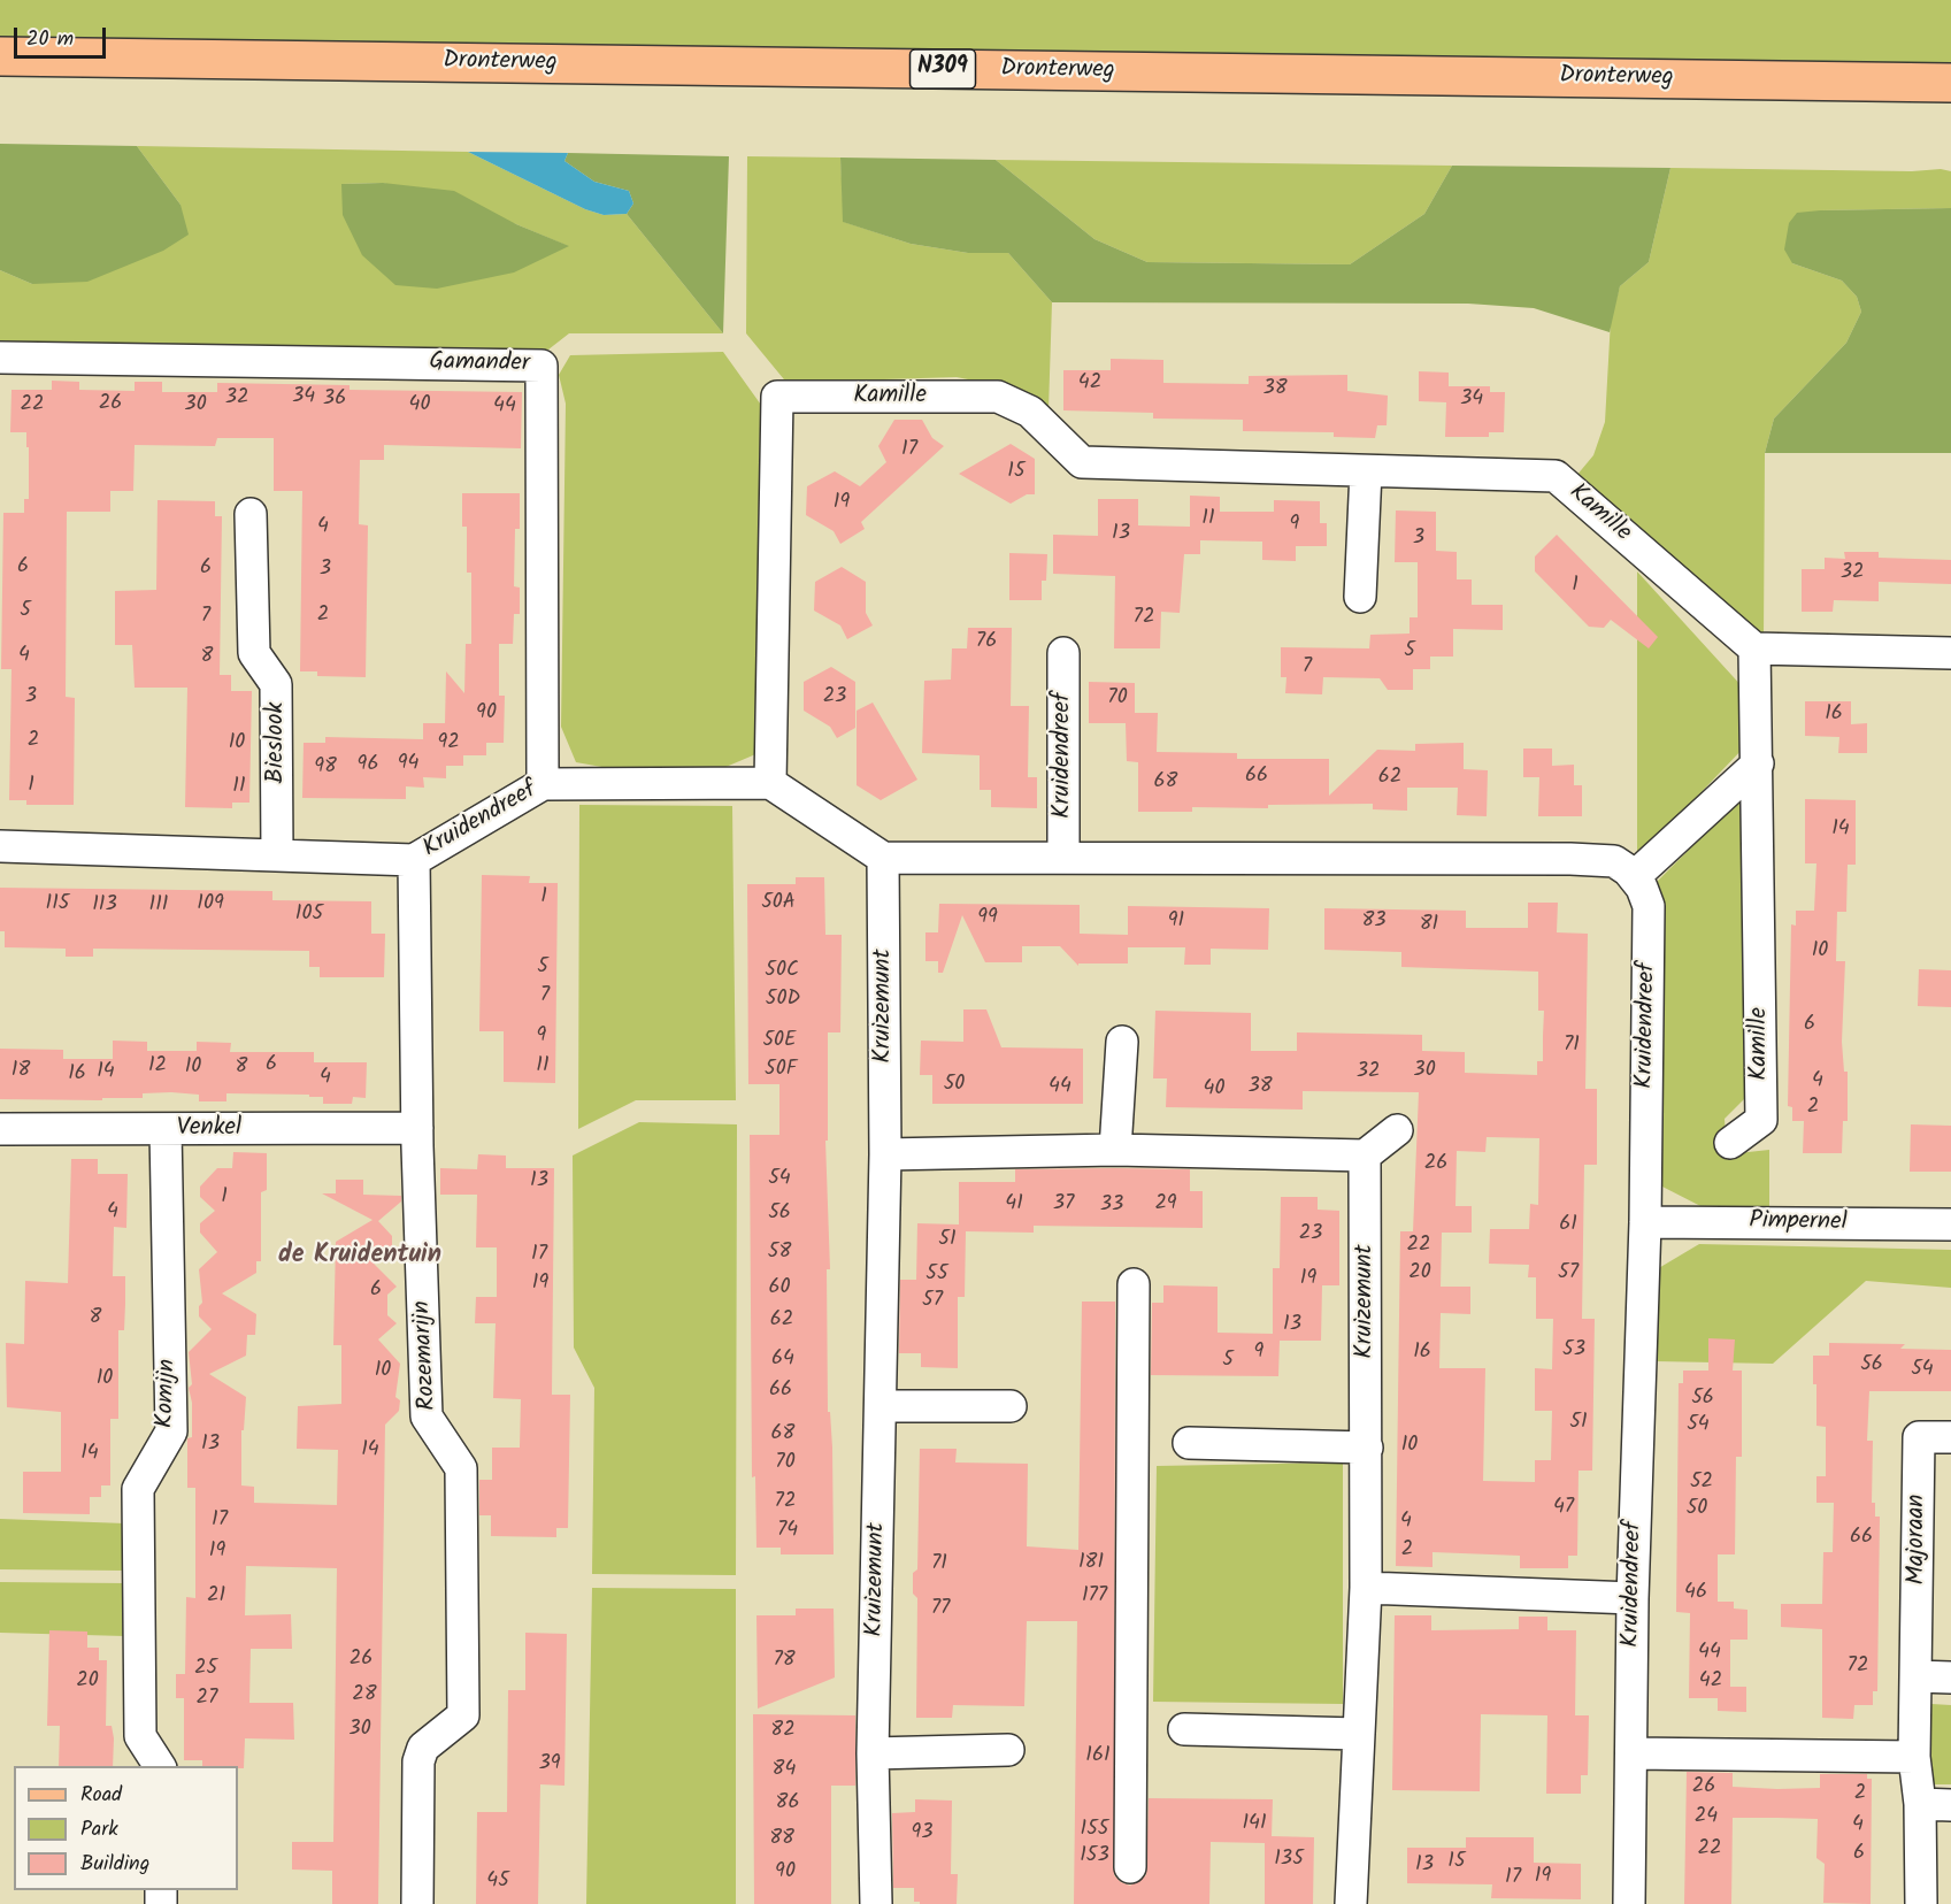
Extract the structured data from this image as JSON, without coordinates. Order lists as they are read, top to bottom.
{
  "streets": {
    "main road": ["Dronterweg", "N309"],
    "street": [
      "Gamander",
      "Kamille",
      "Bieslook",
      "Kruidendreef",
      "Kruizemunt",
      "Venkel",
      "Pimpernel",
      "Rozemarijn",
      "Komijn",
      "Majoraan"
    ]
  },
  "crossings": [
    ["Gamander", "Kruidendreef"],
    ["Kamille", "Kruidendreef"],
    ["Bieslook", "Kruidendreef"],
    ["Kruidendreef", "Pimpernel"],
    ["Kruidendreef", "Rozemarijn"],
    ["Venkel", "Rozemarijn"],
    ["Venkel", "Komijn"]
  ],
  "districts": ["de Kruidentuin"],
  "house_numbers": [
    "42",
    "38",
    "34",
    "32",
    "36",
    "34",
    "26",
    "22",
    "30",
    "40",
    "44",
    "17",
    "15",
    "19",
    "11",
    "9",
    "4",
    "13",
    "3",
    "6",
    "6",
    "3",
    "32",
    "1",
    "5",
    "2",
    "7",
    "72",
    "76",
    "5",
    "4",
    "8",
    "7",
    "3",
    "23",
    "70",
    "90",
    "16",
    "2",
    "10",
    "92",
    "94",
    "96",
    "98",
    "66",
    "62",
    "68",
    "1",
    "11",
    "14",
    "1",
    "50A",
    "115",
    "109",
    "113",
    "111",
    "105",
    "99",
    "91",
    "83",
    "81",
    "10",
    "5",
    "50C",
    "7",
    "50D",
    "6",
    "9",
    "50E",
    "71",
    "6",
    "12",
    "11",
    "10",
    "8",
    "50F",
    "18",
    "30",
    "14",
    "32",
    "16",
    "4",
    "4",
    "50",
    "44",
    "38",
    "40",
    "2",
    "26",
    "54",
    "13",
    "1",
    "41",
    "37",
    "29",
    "33",
    "4",
    "56",
    "61",
    "23",
    "51",
    "22",
    "58",
    "17",
    "20",
    "57",
    "55",
    "19",
    "19",
    "60",
    "6",
    "57",
    "8",
    "62",
    "13",
    "53",
    "9",
    "16",
    "64",
    "5",
    "56",
    "54",
    "10",
    "10",
    "66",
    "56",
    "51",
    "54",
    "68",
    "13",
    "10",
    "14",
    "14",
    "70",
    "52",
    "72",
    "47",
    "50",
    "17",
    "4",
    "74",
    "66",
    "2",
    "19",
    "181",
    "71",
    "46",
    "21",
    "177",
    "77",
    "44",
    "26",
    "78",
    "72",
    "25",
    "20",
    "42",
    "28",
    "27",
    "30",
    "82",
    "161",
    "39",
    "84",
    "26",
    "2",
    "86",
    "24",
    "141",
    "4",
    "155",
    "93",
    "88",
    "22",
    "6",
    "153",
    "135",
    "15",
    "13",
    "90",
    "19",
    "17",
    "45"
  ],
  "legend": ["Road", "Park", "Building"],
  "scale_bar": "20 m"
}
